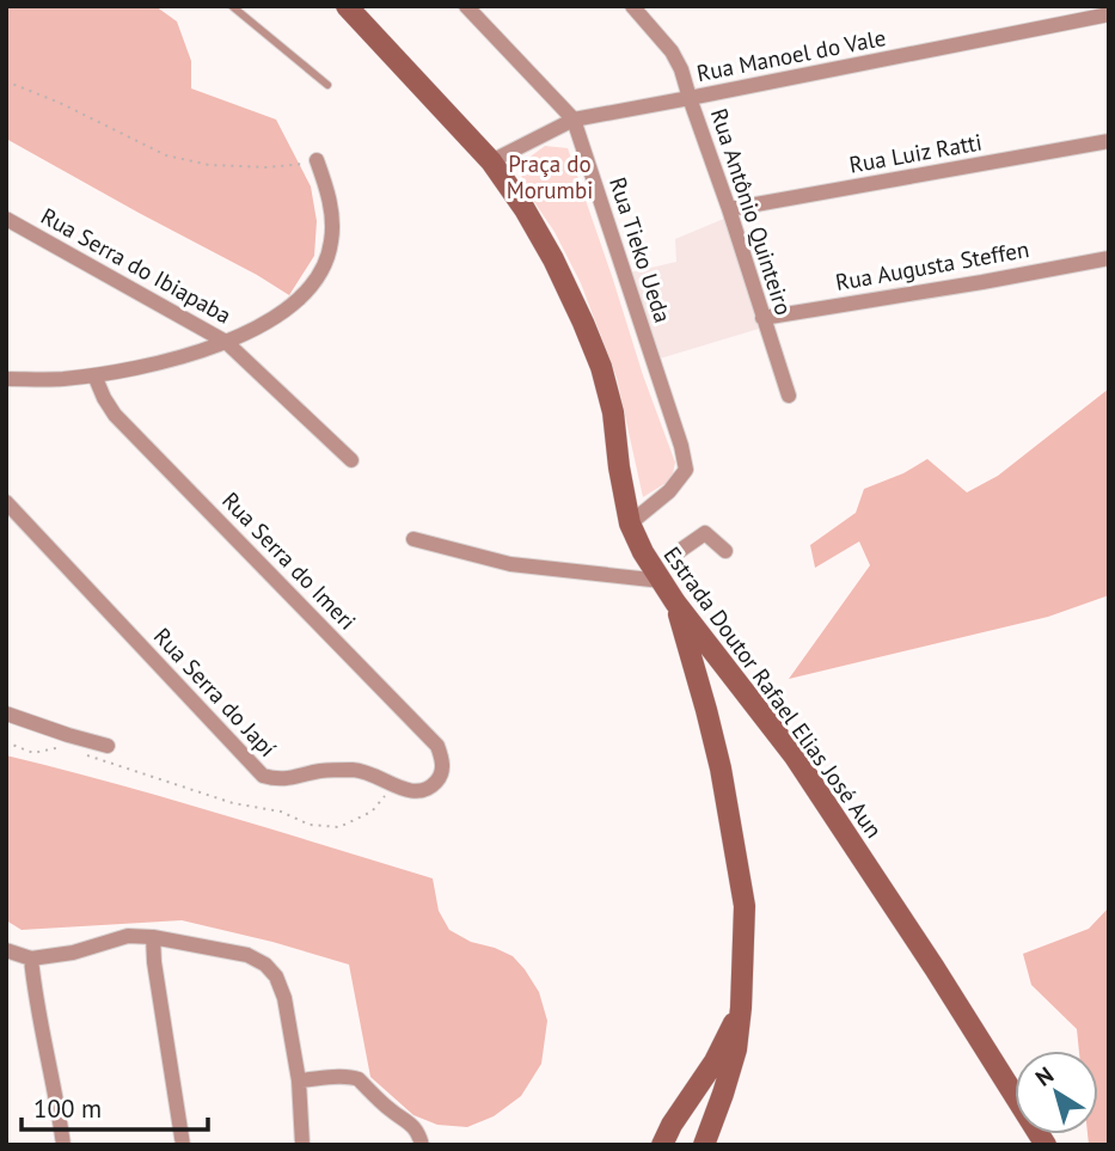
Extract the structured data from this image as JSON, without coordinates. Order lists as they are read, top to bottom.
{
  "streets": {
    "main road": ["Estrada Doutor Rafael Elias José Aun"],
    "street": [
      "Rua Manoel do Vale",
      "Rua Luiz Ratti",
      "Rua Antônio Quinteiro",
      "Rua Tieko Ueda",
      "Rua Serra do Ibiapaba",
      "Rua Augusta Steffen",
      "Rua Serra do Imeri",
      "Rua Serra do Japí"
    ]
  },
  "crossings": [
    ["Rua Manoel do Vale", "Rua Antônio Quinteiro"],
    ["Rua Manoel do Vale", "Rua Tieko Ueda"],
    ["Rua Manoel do Vale", "Estrada Doutor Rafael Elias José Aun"],
    ["Rua Luiz Ratti", "Rua Antônio Quinteiro"],
    ["Rua Antônio Quinteiro", "Rua Augusta Steffen"],
    ["Rua Tieko Ueda", "Estrada Doutor Rafael Elias José Aun"],
    ["Rua Serra do Imeri", "Rua Serra do Japí"]
  ],
  "parks": ["Praça do Morumbi"],
  "scale_bar": "100 m",
  "north": "top left"
}
